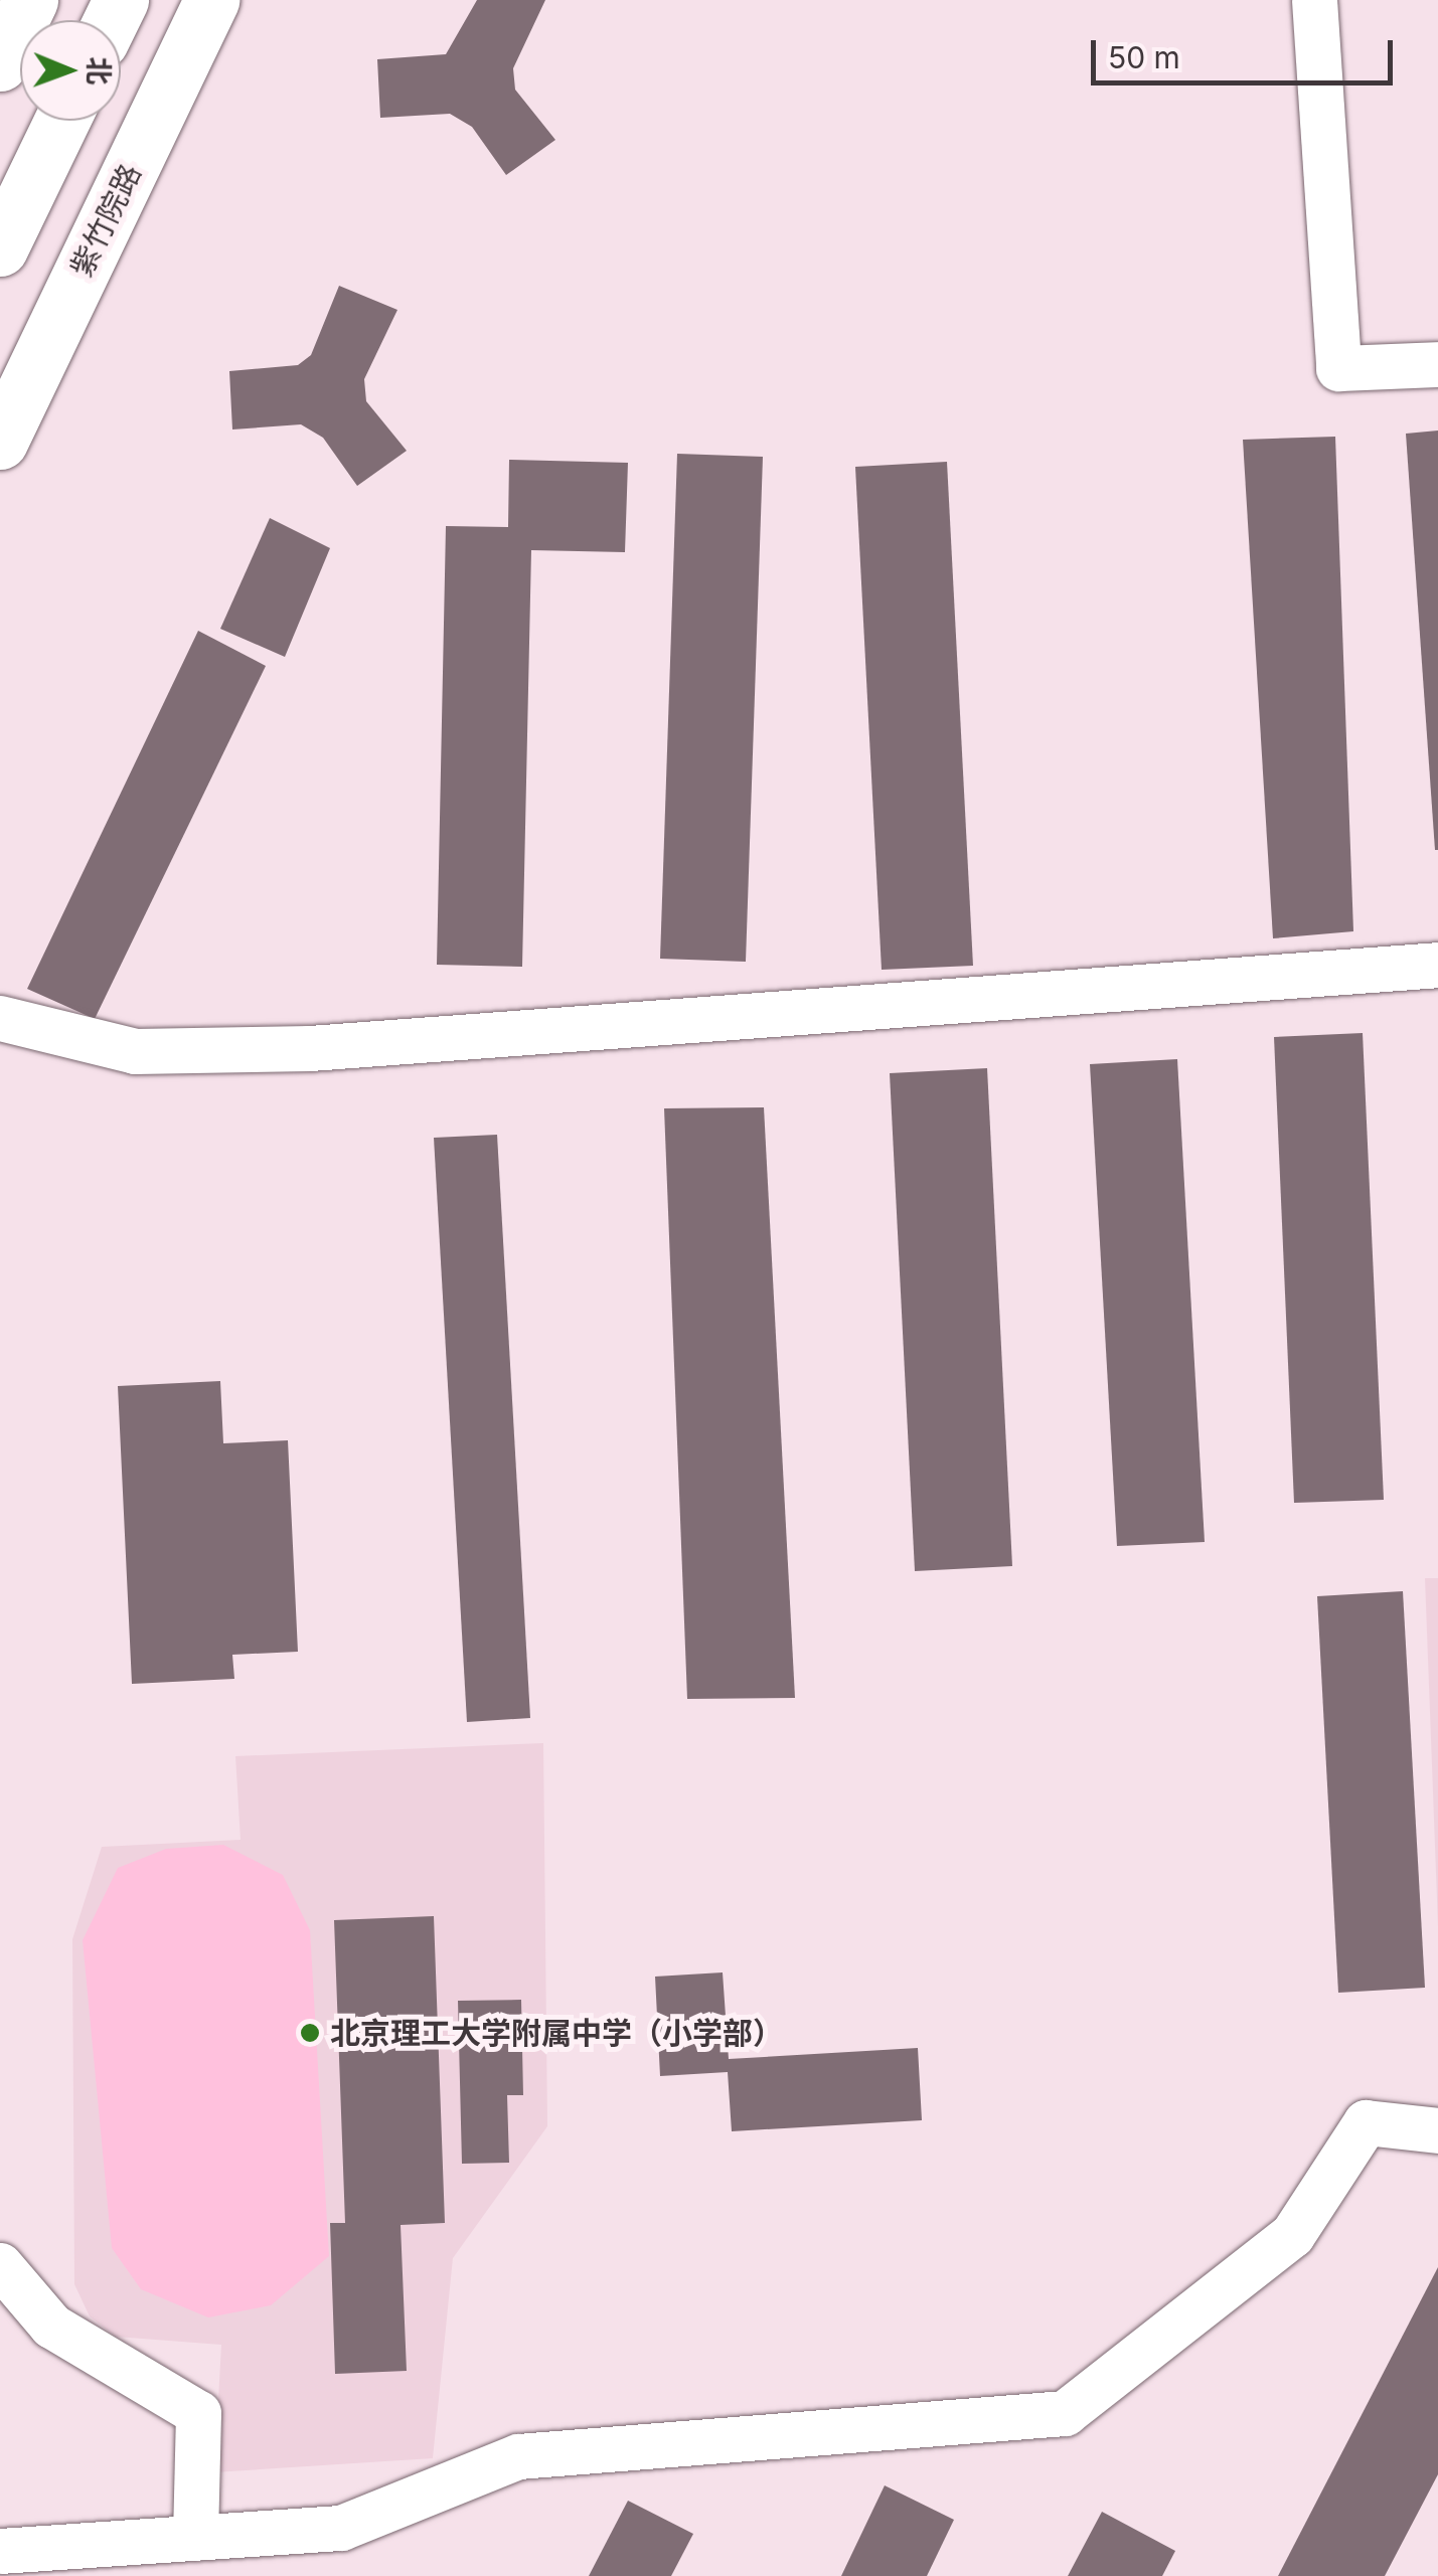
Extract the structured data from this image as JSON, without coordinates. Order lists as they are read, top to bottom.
{
  "streets": {
    "main road": ["紫竹院路"]
  },
  "places": ["北京理工大学附属中学（小学部）"],
  "scale_bar": "50 m",
  "north": "right"
}
